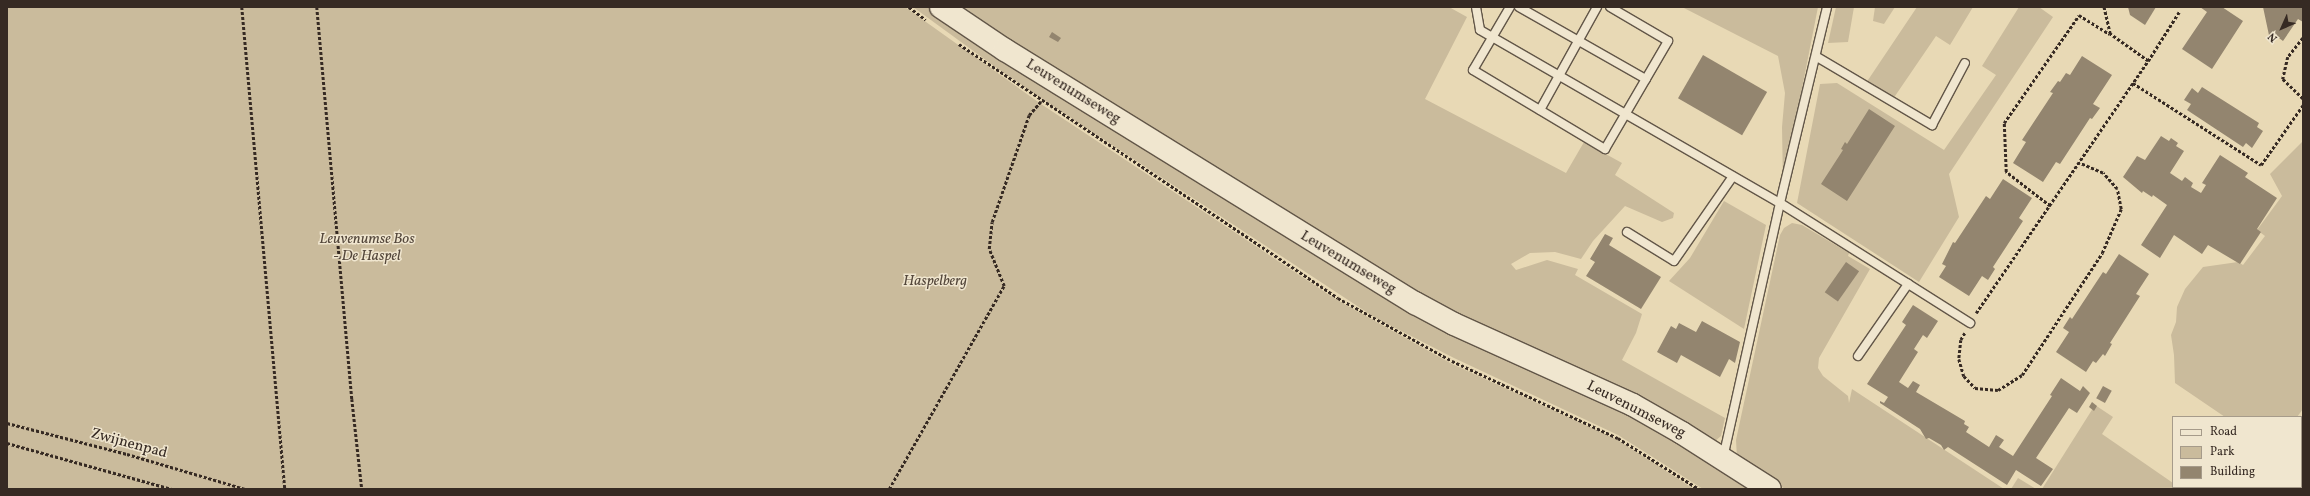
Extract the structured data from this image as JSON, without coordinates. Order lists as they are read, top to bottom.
{
  "streets": {
    "main road": ["Leuvenumseweg"],
    "path": ["Zwijnenpad"]
  },
  "parks": ["Leuvenumse Bos - De Haspel", "Haspelberg"],
  "legend": ["Road", "Park", "Building"],
  "north": "bottom left"
}
